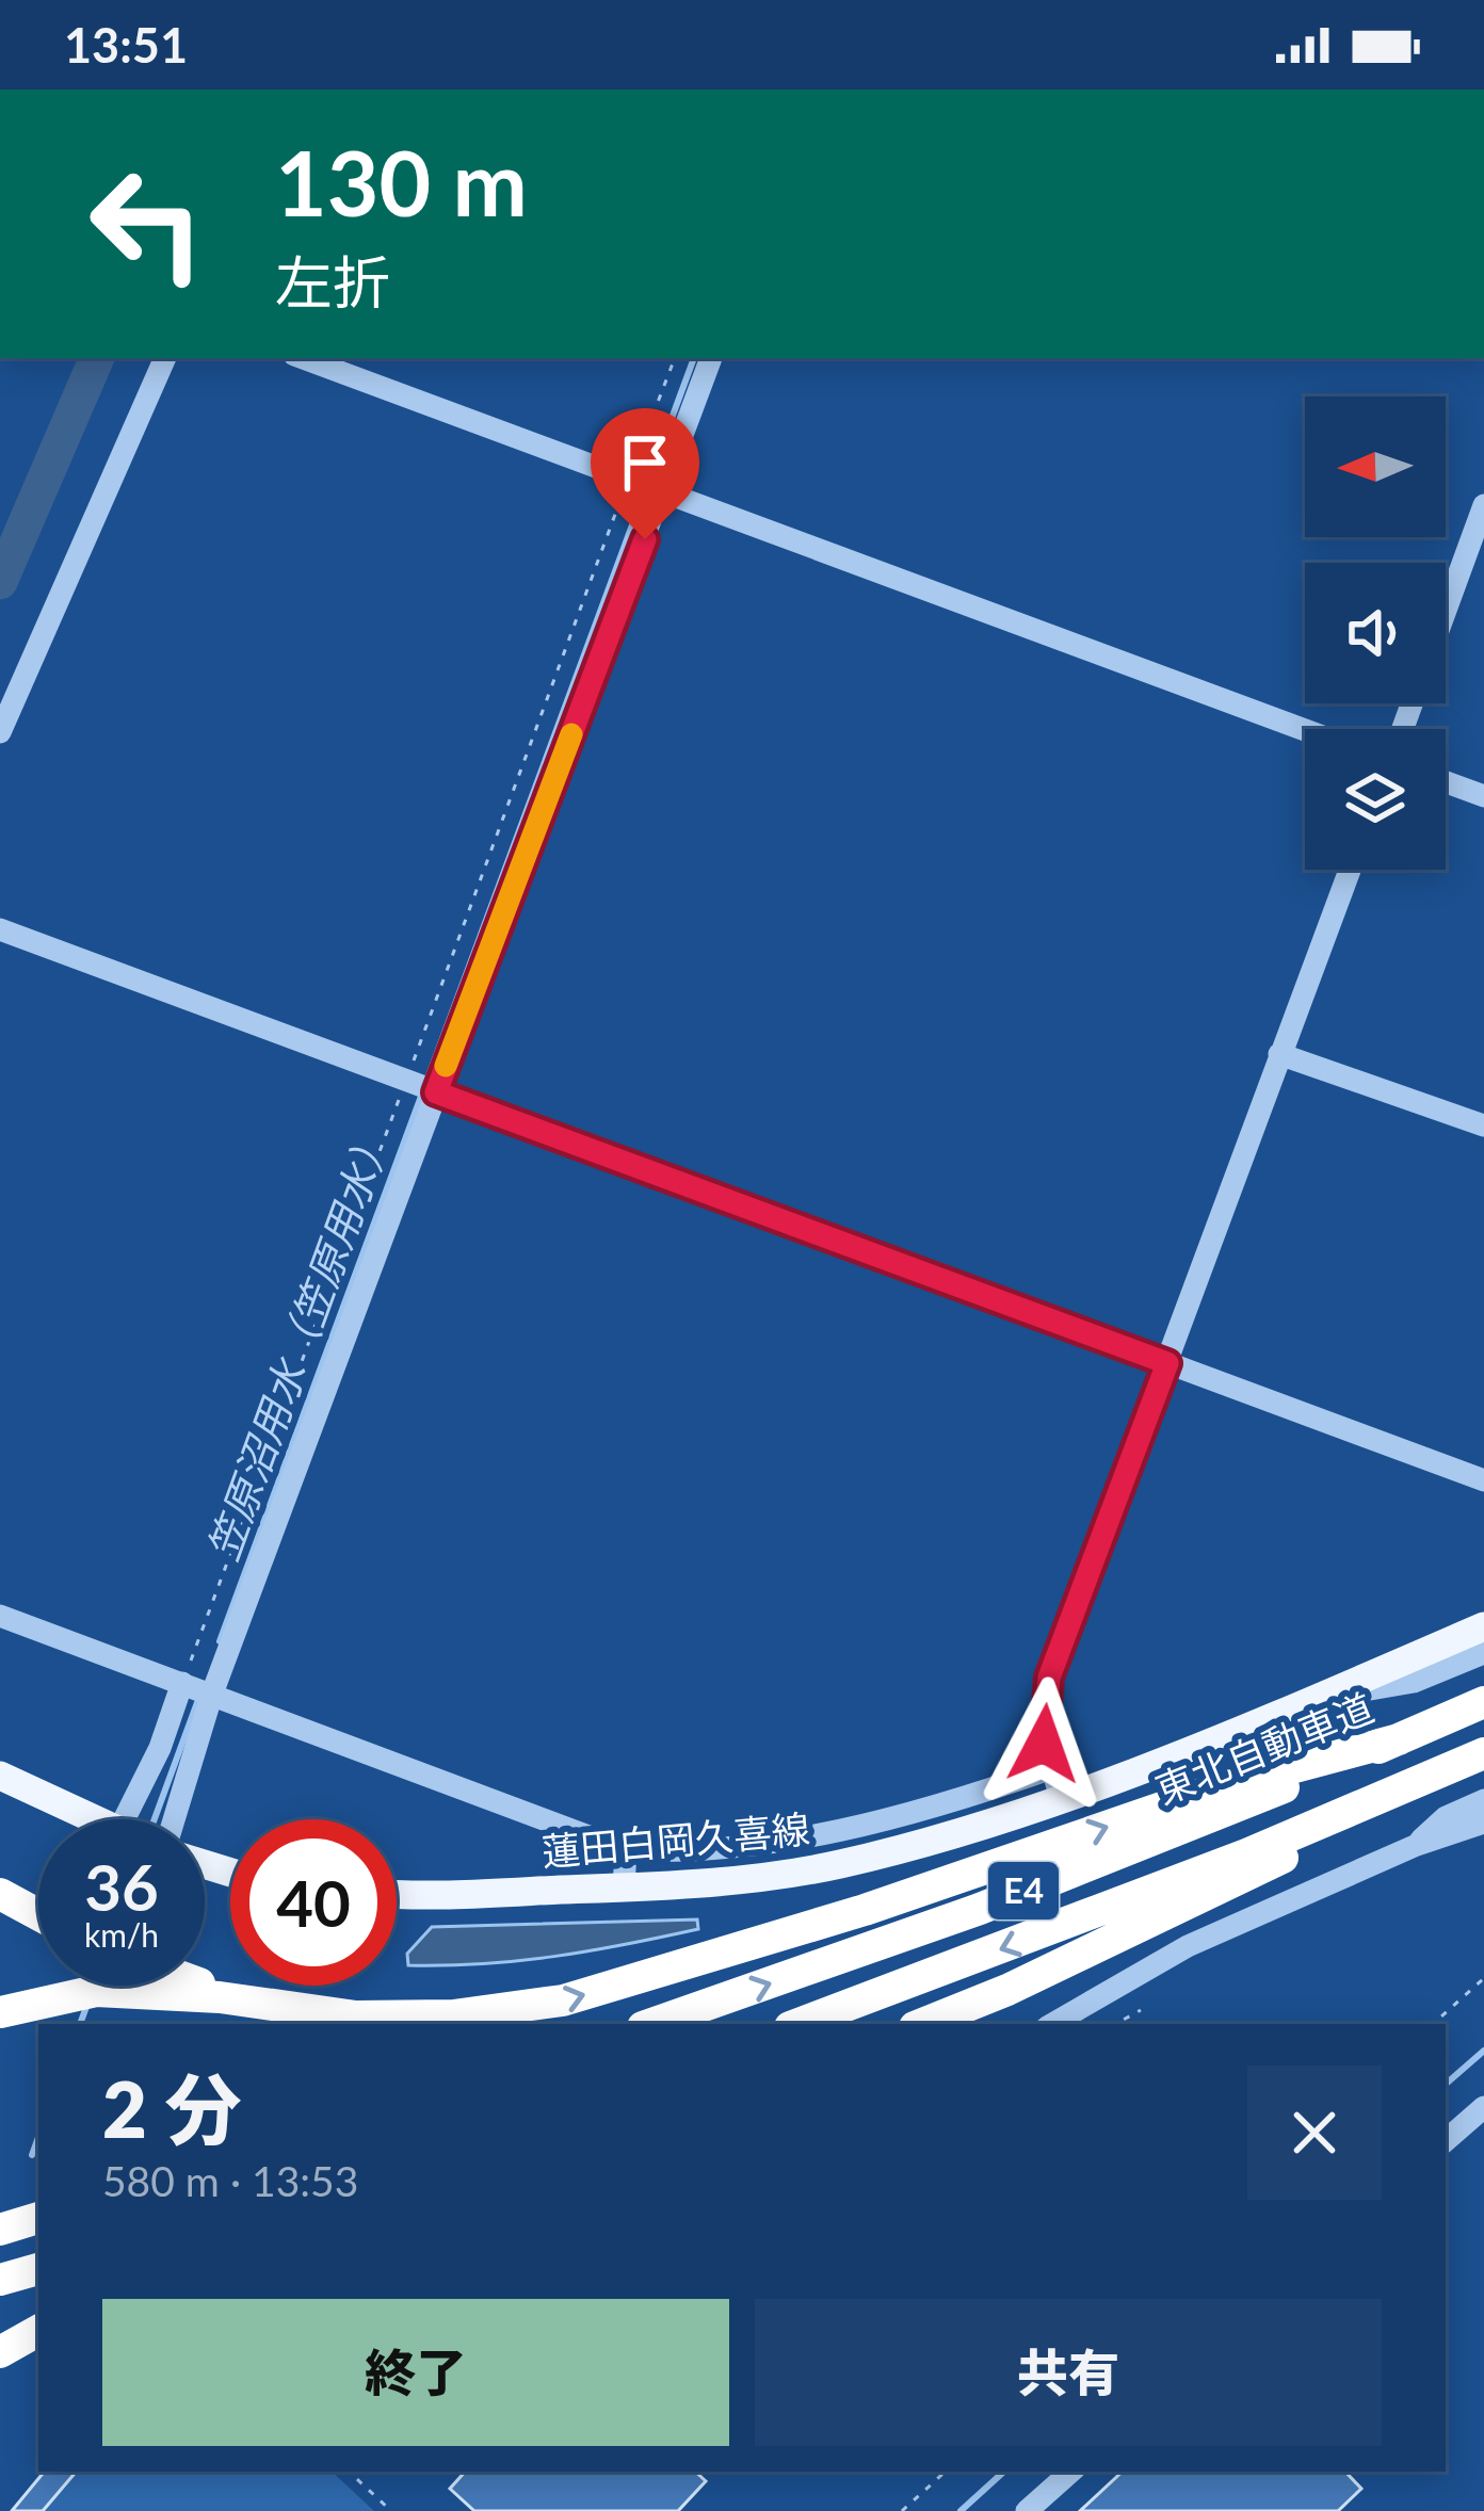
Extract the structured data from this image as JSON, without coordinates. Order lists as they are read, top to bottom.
{
  "streets": {
    "highway": ["東北自動車道", "E4"],
    "main road": ["蓮田白岡久喜線"]
  },
  "water": ["笠原沼用水（笠原用水）"],
  "north": "left",
  "page": {
    "status": "13:51",
    "turn": ["130 m", "左折"],
    "speed": "36 km/h",
    "limit": "40",
    "heading": ["2 分", "580 m · 13:53"],
    "buttons": ["終了", "共有"]
  }
}
